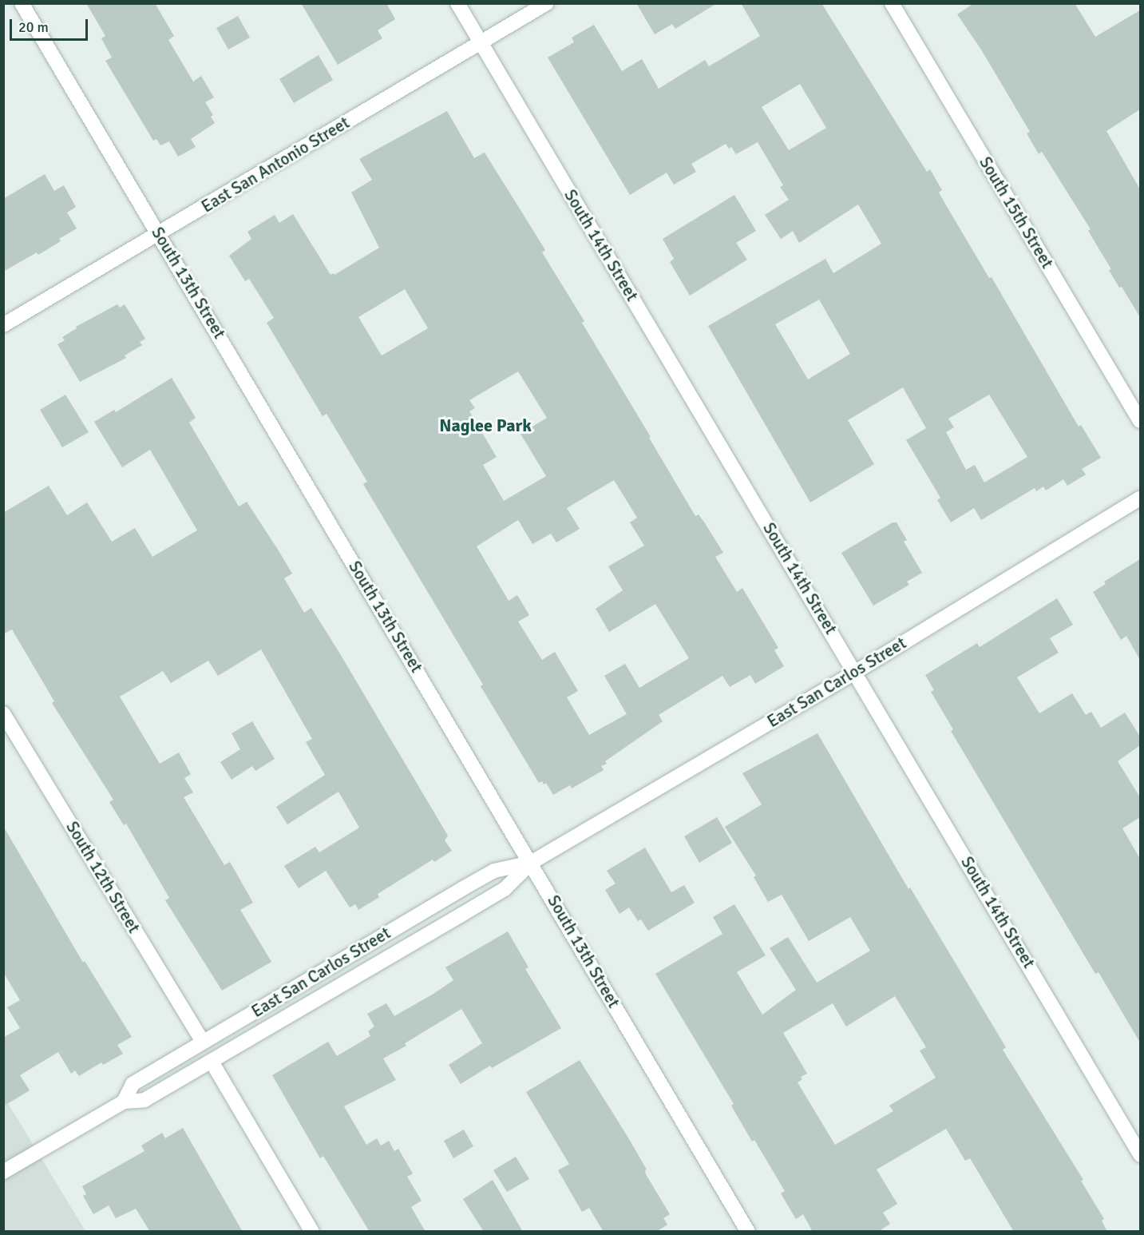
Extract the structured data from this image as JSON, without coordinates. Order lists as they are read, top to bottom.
{
  "streets": {
    "street": [
      "East San Antonio Street",
      "South 15th Street",
      "South 14th Street",
      "South 13th Street",
      "East San Carlos Street",
      "South 12th Street"
    ]
  },
  "crossings": [
    ["East San Antonio Street", "South 14th Street"],
    ["East San Antonio Street", "South 13th Street"],
    ["South 14th Street", "East San Carlos Street"],
    ["South 13th Street", "East San Carlos Street"],
    ["East San Carlos Street", "South 12th Street"]
  ],
  "districts": ["Naglee Park"],
  "scale_bar": "20 m"
}
